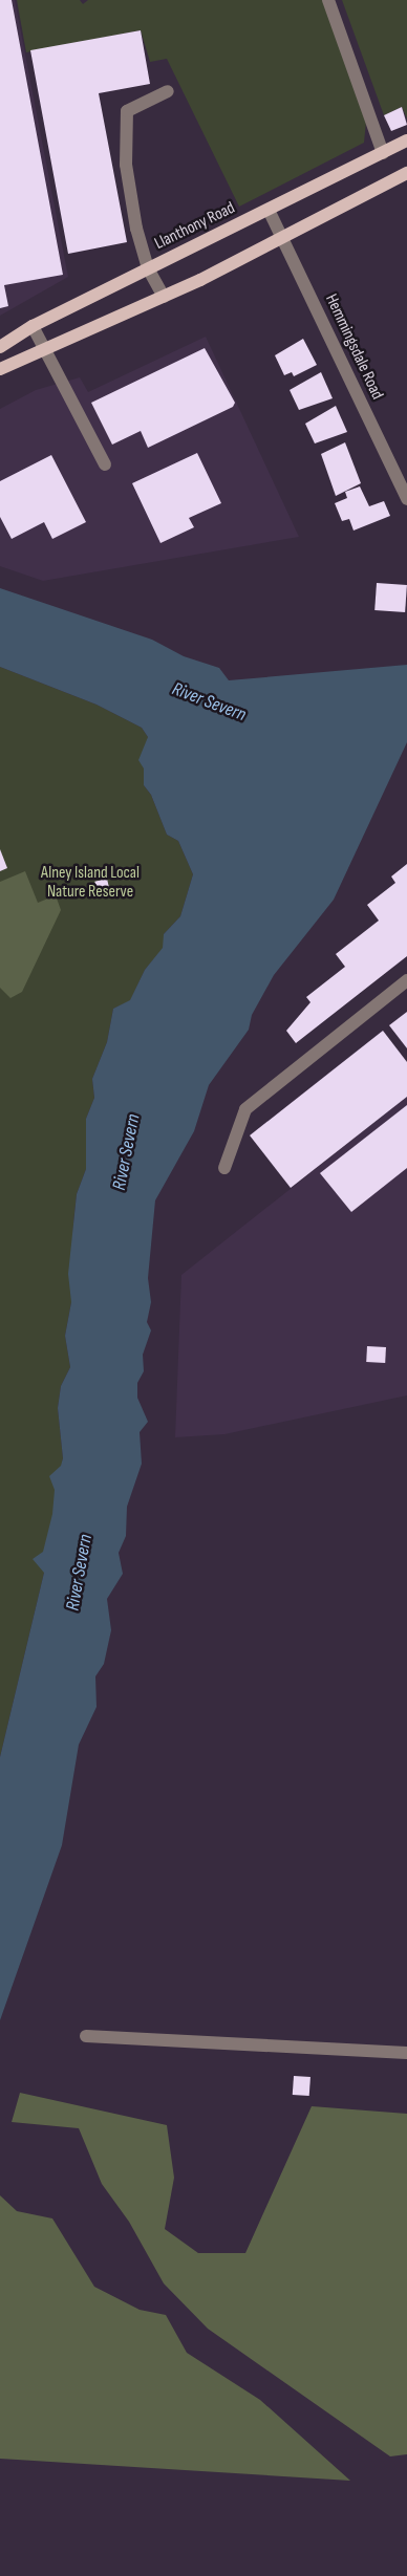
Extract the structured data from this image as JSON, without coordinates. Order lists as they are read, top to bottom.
{
  "streets": {
    "main road": ["Llanthony Road"],
    "street": ["Hemmingsdale Road"]
  },
  "crossings": [
    ["Llanthony Road", "Hemmingsdale Road"]
  ],
  "water": ["River Severn"],
  "parks": ["Alney Island Local Nature Reserve"]
}
